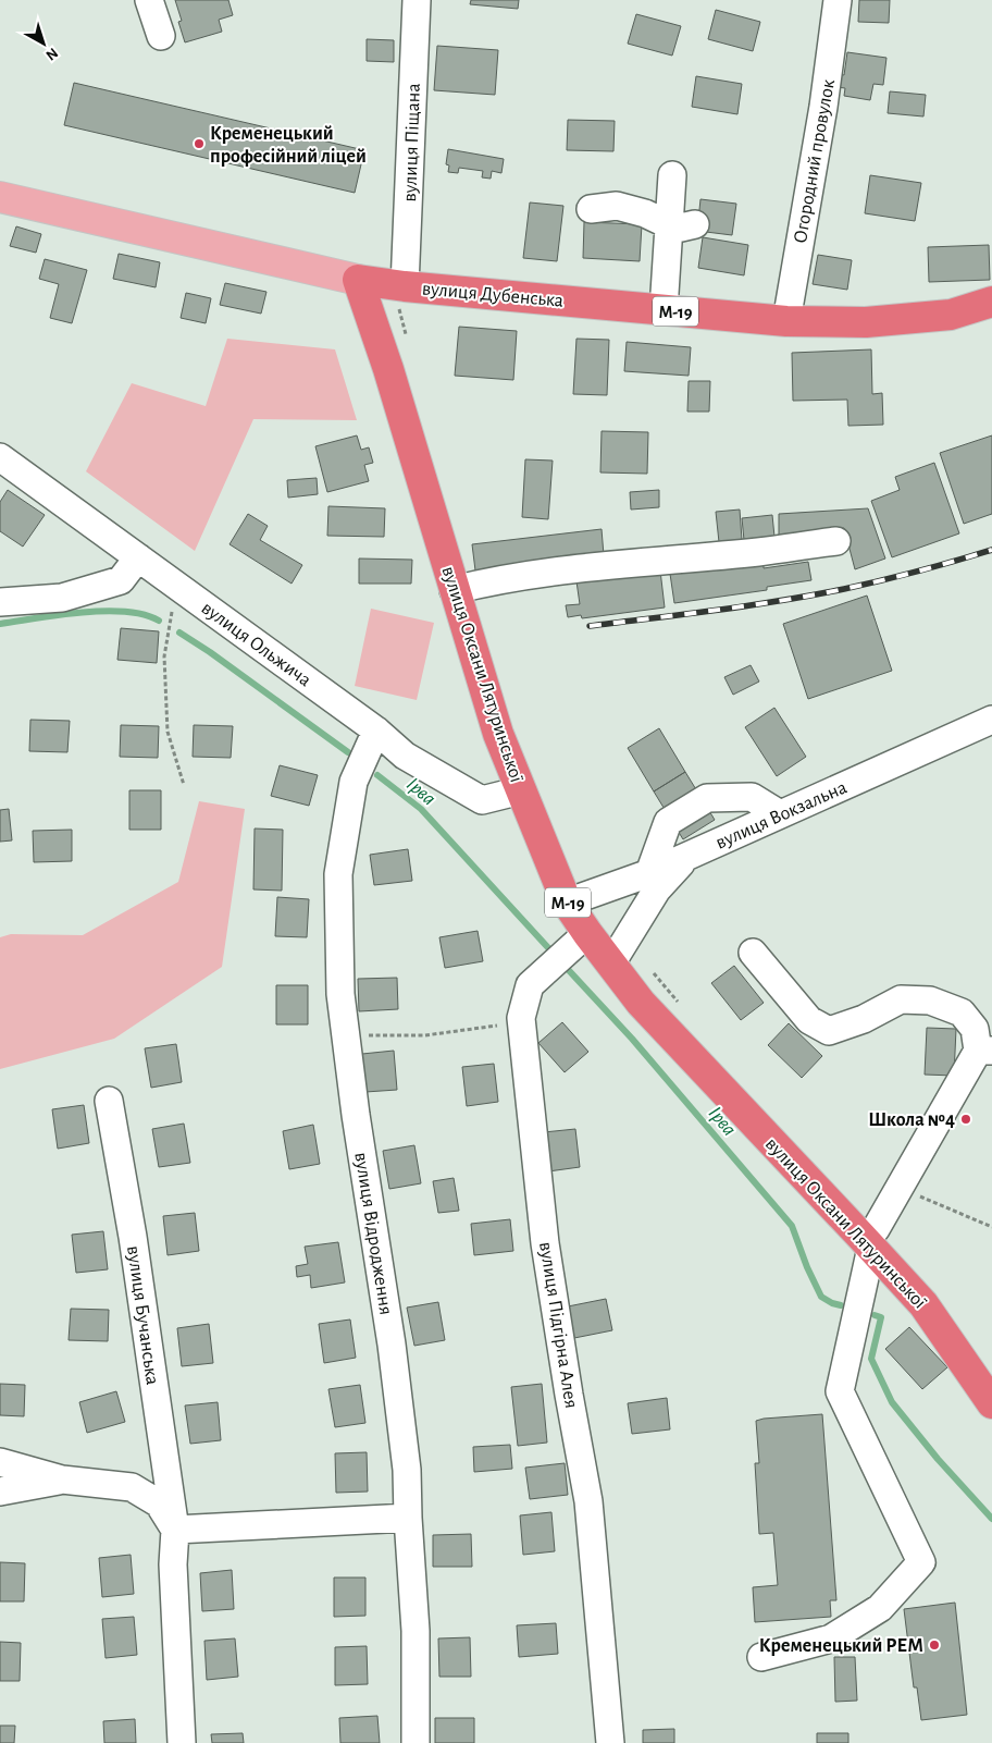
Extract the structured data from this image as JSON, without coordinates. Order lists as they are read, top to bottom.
{
  "streets": {
    "highway": ["вулиця Дубенська", "М-19", "вулиця Оксани Лятуринської"],
    "street": [
      "вулиця Піщана",
      "Огородний провулок",
      "вулиця Ольжича",
      "вулиця Вокзальна",
      "вулиця Відродження",
      "вулиця Бучанська",
      "вулиця Підгірна Алея"
    ]
  },
  "crossings": [
    ["вулиця Піщана", "вулиця Дубенська"],
    ["Огородний провулок", "вулиця Дубенська"],
    ["вулиця Дубенська", "вулиця Оксани Лятуринської"],
    ["вулиця Ольжича", "вулиця Оксани Лятуринської"],
    ["вулиця Ольжича", "вулиця Відродження"],
    ["вулиця Оксани Лятуринської", "вулиця Вокзальна"],
    ["вулиця Оксани Лятуринської", "вулиця Підгірна Алея"]
  ],
  "water": ["Ірва"],
  "places": ["Кременецький професійний ліцей", "Школа №4", "Кременецький РЕМ"],
  "north": "bottom right"
}
